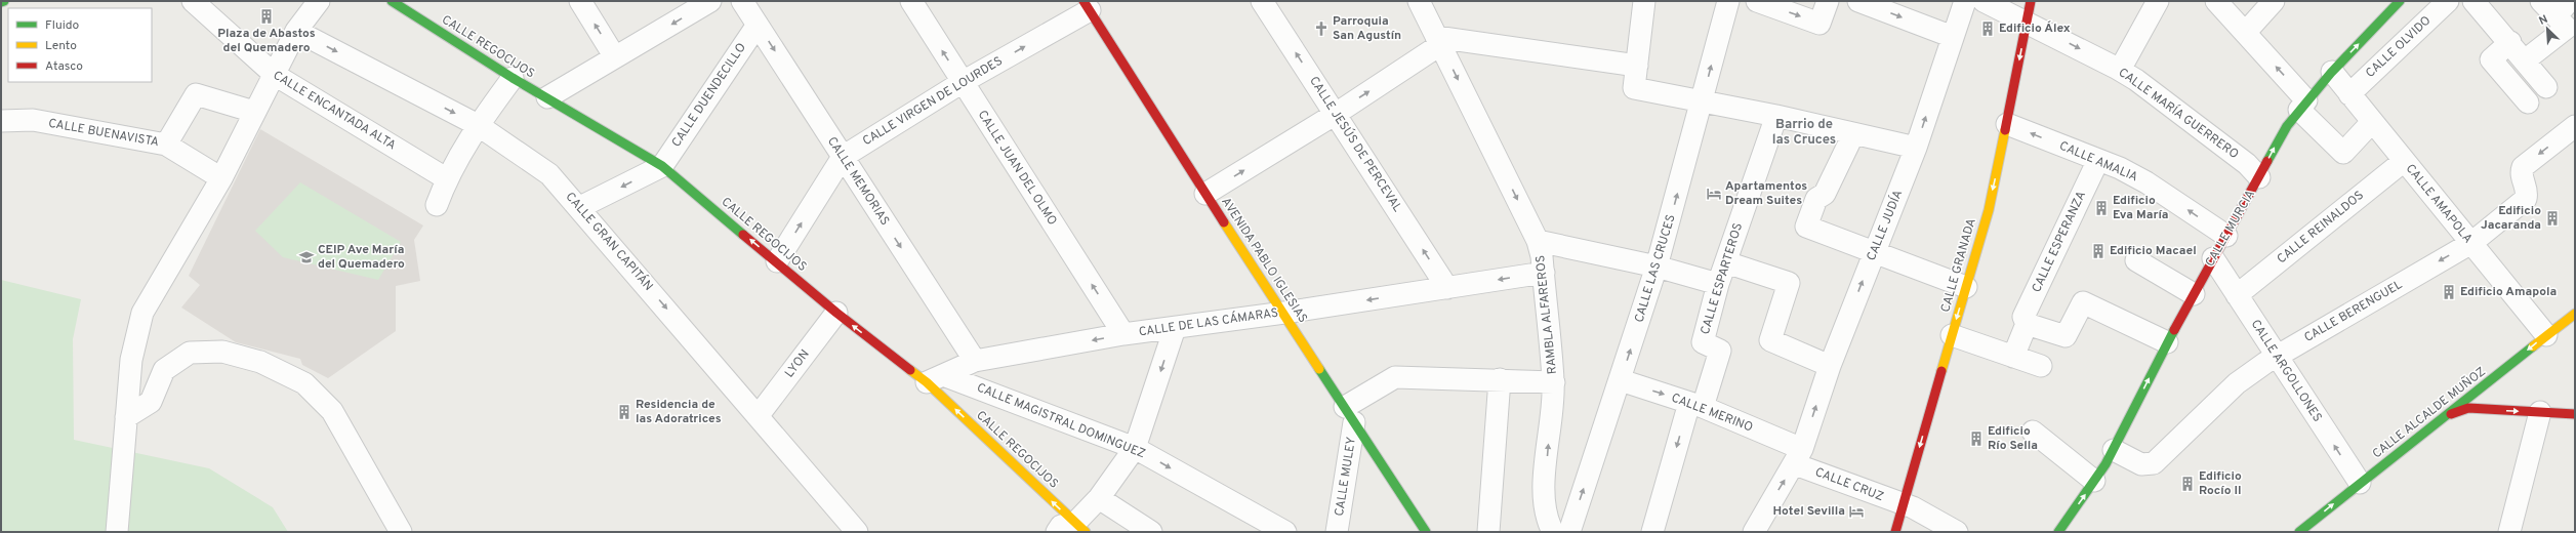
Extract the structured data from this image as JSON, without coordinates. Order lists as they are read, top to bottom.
{
  "streets": {
    "street": [
      "CALLE REGOCIJOS",
      "CALLE OLVIDO",
      "CALLE DUENDECILLO",
      "CALLE VIRGEN DE LOURDES",
      "CALLE ENCANTADA ALTA",
      "CALLE MARÍA GUERRERO",
      "CALLE BUENAVISTA",
      "CALLE JESÚS DE PERCEVAL",
      "CALLE AMALIA",
      "CALLE JUAN DEL OLMO",
      "CALLE MEMORIAS",
      "CALLE AMAPOLA",
      "CALLE JUDÍA",
      "CALLE REINALDOS",
      "CALLE MURCIA",
      "CALLE GRAN CAPITÁN",
      "CALLE ESPERANZA",
      "AVENIDA PABLO IGLESIAS",
      "CALLE GRANADA",
      "CALLE LAS CRUCES",
      "CALLE ESPARTEROS",
      "CALLE BERENGUEL",
      "RAMBLA ALFAREROS",
      "CALLE DE LAS CÁMARAS",
      "LYON",
      "CALLE ARGOLLONES",
      "CALLE MERINO",
      "CALLE ALCALDE MUÑOZ",
      "CALLE MAGISTRAL DOMINGUEZ",
      "CALLE MULEY",
      "CALLE CRUZ"
    ]
  },
  "crossings": [
    ["CALLE REGOCIJOS", "CALLE DUENDECILLO"],
    ["CALLE REGOCIJOS", "CALLE VIRGEN DE LOURDES"],
    ["CALLE REGOCIJOS", "CALLE DE LAS CÁMARAS"],
    ["CALLE REGOCIJOS", "LYON"],
    ["CALLE REGOCIJOS", "CALLE MAGISTRAL DOMINGUEZ"],
    ["CALLE OLVIDO", "CALLE AMAPOLA"],
    ["CALLE DUENDECILLO", "CALLE MEMORIAS"],
    ["CALLE VIRGEN DE LOURDES", "CALLE JUAN DEL OLMO"],
    ["CALLE VIRGEN DE LOURDES", "CALLE MEMORIAS"],
    ["CALLE VIRGEN DE LOURDES", "AVENIDA PABLO IGLESIAS"],
    ["CALLE MARÍA GUERRERO", "CALLE MURCIA"],
    ["CALLE MARÍA GUERRERO", "CALLE GRANADA"],
    ["CALLE JESÚS DE PERCEVAL", "CALLE DE LAS CÁMARAS"],
    ["CALLE AMALIA", "CALLE MURCIA"],
    ["CALLE AMALIA", "CALLE ESPERANZA"],
    ["CALLE AMALIA", "CALLE GRANADA"],
    ["CALLE JUAN DEL OLMO", "CALLE DE LAS CÁMARAS"],
    ["CALLE MEMORIAS", "CALLE DE LAS CÁMARAS"],
    ["CALLE AMAPOLA", "CALLE REINALDOS"],
    ["CALLE AMAPOLA", "CALLE MURCIA"],
    ["CALLE AMAPOLA", "CALLE BERENGUEL"],
    ["CALLE AMAPOLA", "CALLE ALCALDE MUÑOZ"],
    ["CALLE JUDÍA", "CALLE MERINO"],
    ["CALLE JUDÍA", "CALLE CRUZ"],
    ["CALLE REINALDOS", "CALLE ARGOLLONES"],
    ["CALLE MURCIA", "CALLE BERENGUEL"],
    ["CALLE MURCIA", "CALLE ARGOLLONES"],
    ["CALLE GRAN CAPITÁN", "LYON"],
    ["AVENIDA PABLO IGLESIAS", "CALLE DE LAS CÁMARAS"],
    ["AVENIDA PABLO IGLESIAS", "CALLE MULEY"],
    ["CALLE GRANADA", "CALLE CRUZ"],
    ["CALLE LAS CRUCES", "CALLE MERINO"],
    ["CALLE ESPARTEROS", "CALLE MERINO"],
    ["CALLE BERENGUEL", "CALLE ARGOLLONES"],
    ["RAMBLA ALFAREROS", "CALLE DE LAS CÁMARAS"],
    ["CALLE DE LAS CÁMARAS", "CALLE MAGISTRAL DOMINGUEZ"],
    ["CALLE ARGOLLONES", "CALLE ALCALDE MUÑOZ"],
    ["CALLE MERINO", "CALLE CRUZ"]
  ],
  "one_way": [
    "CALLE REGOCIJOS",
    "CALLE VIRGEN DE LOURDES",
    "CALLE JESÚS DE PERCEVAL",
    "CALLE JUAN DEL OLMO",
    "CALLE MEMORIAS",
    "CALLE JUDÍA",
    "CALLE MURCIA",
    "CALLE GRAN CAPITÁN",
    "CALLE GRANADA",
    "CALLE BERENGUEL",
    "CALLE ARGOLLONES"
  ],
  "districts": ["Barrio de las Cruces"],
  "places": {
    "building": [
      "Plaza de Abastos del Quemadero",
      "Edificio Álex",
      "Edificio Eva María",
      "Edificio Jacaranda",
      "Edificio Macael",
      "Edificio Amapola",
      "Residencia de las Adoratrices",
      "Edificio Río Sella",
      "Edificio Rocío II"
    ],
    "church": ["Parroquia San Agustín"],
    "hotel": ["Apartamentos Dream Suites", "Hotel Sevilla"],
    "school or university": ["CEIP Ave María del Quemadero"]
  },
  "legend": ["Fluido", "Lento", "Atasco"],
  "north": "top left"
}
